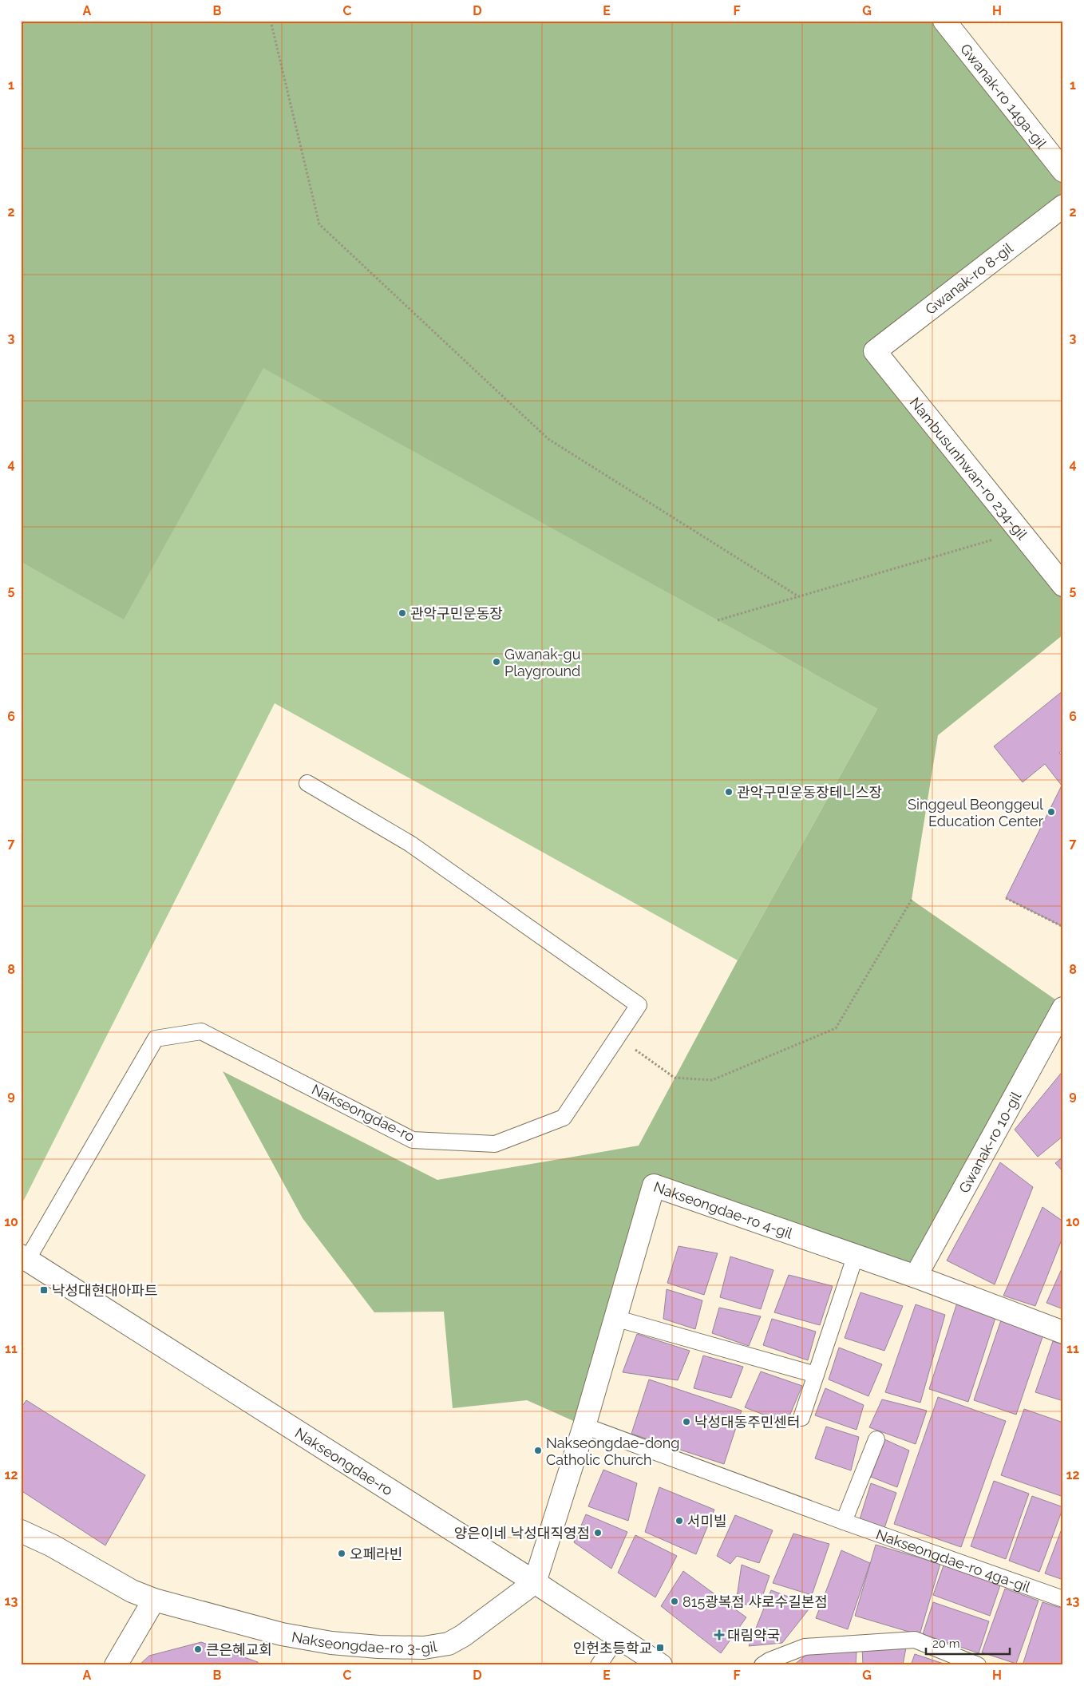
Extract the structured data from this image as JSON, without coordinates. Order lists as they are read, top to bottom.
{
  "streets": {
    "street": [
      "Gwanak-ro 14ga-gil",
      "Gwanak-ro 8-gil",
      "Nambusunhwan-ro 234-gil",
      "Nakseongdae-ro",
      "Gwanak-ro 10-gil",
      "Nakseongdae-ro 4-gil",
      "Nakseongdae-ro 3-gil"
    ],
    "lane": ["Nakseongdae-ro 4ga-gil"]
  },
  "crossings": [
    ["Gwanak-ro 8-gil", "Nambusunhwan-ro 234-gil"],
    ["Nakseongdae-ro", "Nakseongdae-ro 4-gil"],
    ["Nakseongdae-ro", "Nakseongdae-ro 3-gil"],
    ["Gwanak-ro 10-gil", "Nakseongdae-ro 4-gil"],
    ["Nakseongdae-ro 4-gil", "Nakseongdae-ro 4ga-gil"],
    ["Nakseongdae-ro 4-gil", "Nakseongdae-ro 3-gil"]
  ],
  "places": {
    "other": [
      "관악구민운동장",
      "Gwanak-gu Playground",
      "관악구민운동장테니스장",
      "Singgeul Beonggeul Education Center",
      "낙성대동주민센터",
      "Nakseongdae-dong Catholic Church",
      "서미빌",
      "양은이네 낙성대직영점",
      "오페라빈",
      "815광복점 샤로수길본점",
      "큰은혜교회"
    ],
    "transit": ["낙성대현대아파트", "인헌초등학교"],
    "health": ["대림약국"]
  },
  "scale_bar": "20 m",
  "grid": {
    "columns": [
      "A",
      "B",
      "C",
      "D",
      "E",
      "F",
      "G",
      "H"
    ],
    "rows": [
      "1",
      "2",
      "3",
      "4",
      "5",
      "6",
      "7",
      "8",
      "9",
      "10",
      "11",
      "12",
      "13"
    ]
  }
}
